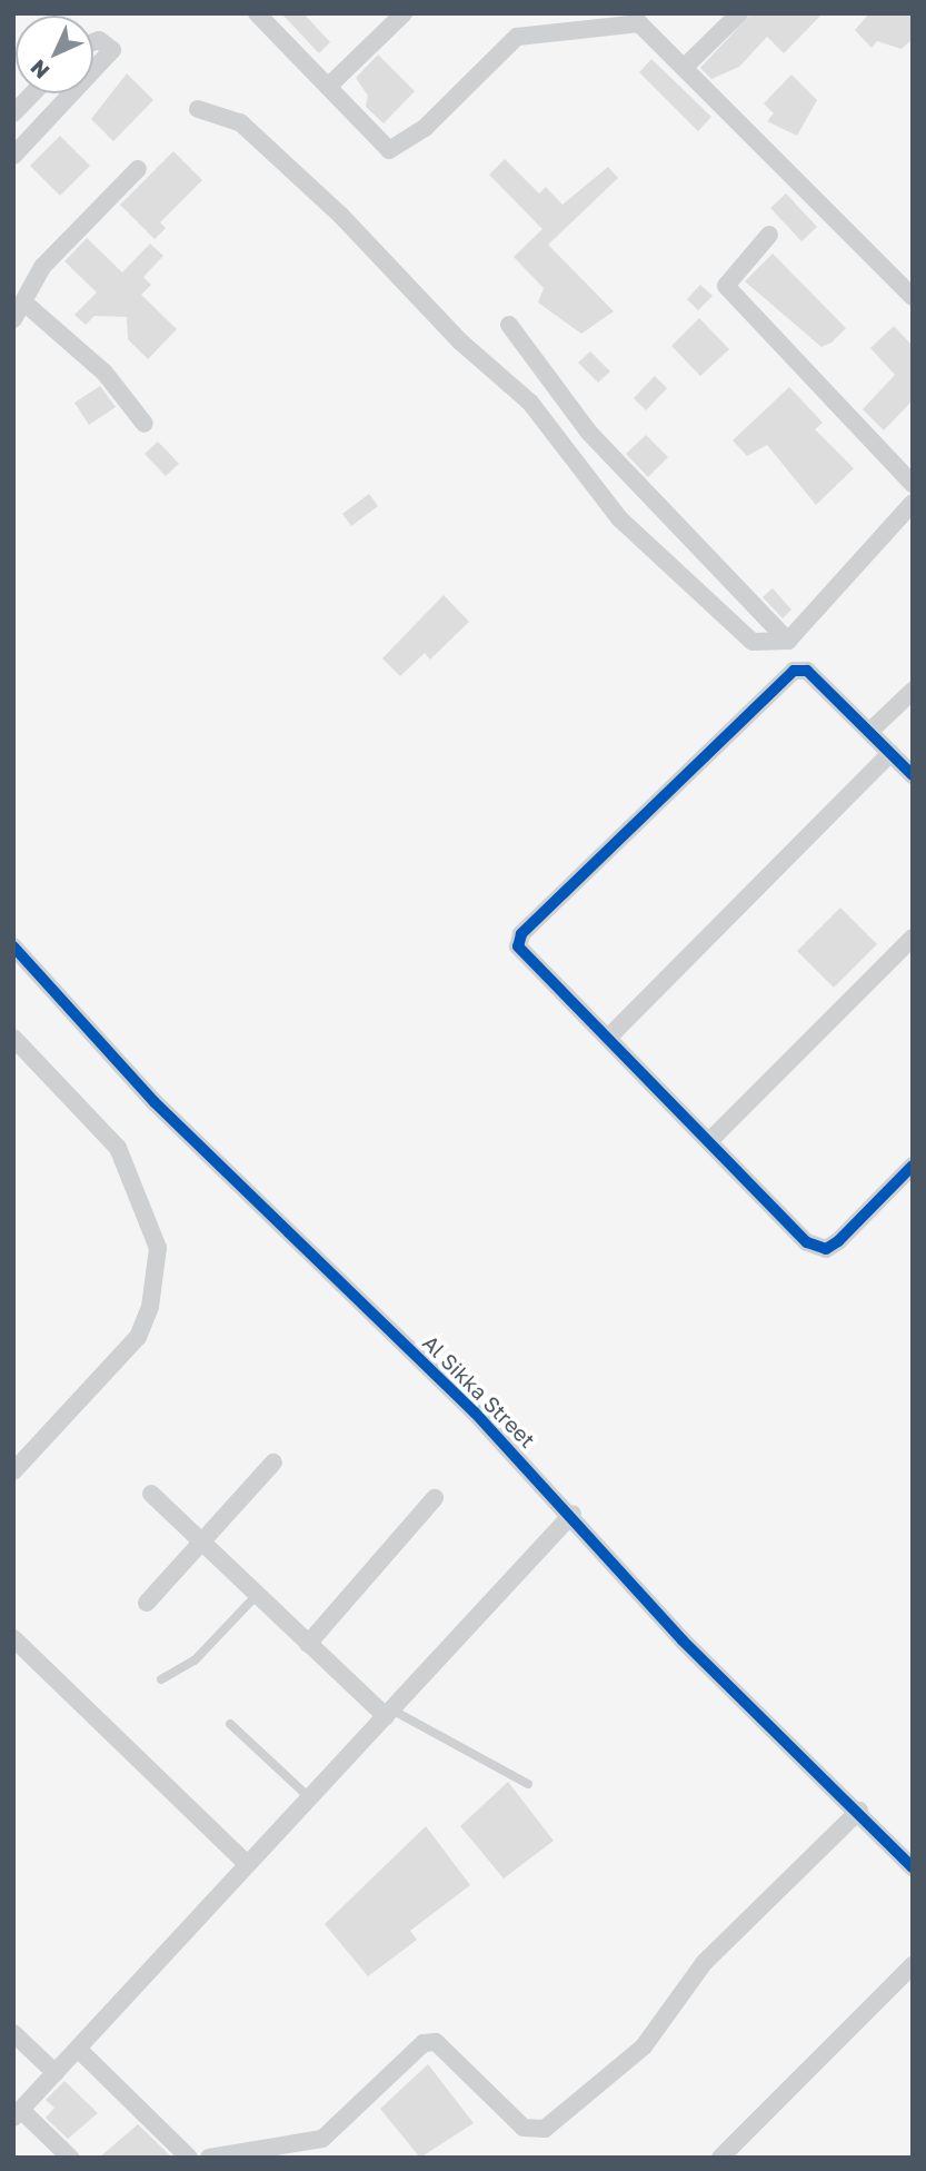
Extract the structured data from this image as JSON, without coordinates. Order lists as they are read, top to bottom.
{
  "streets": {
    "street": ["Al Sikka Street"]
  },
  "north": "bottom left"
}
